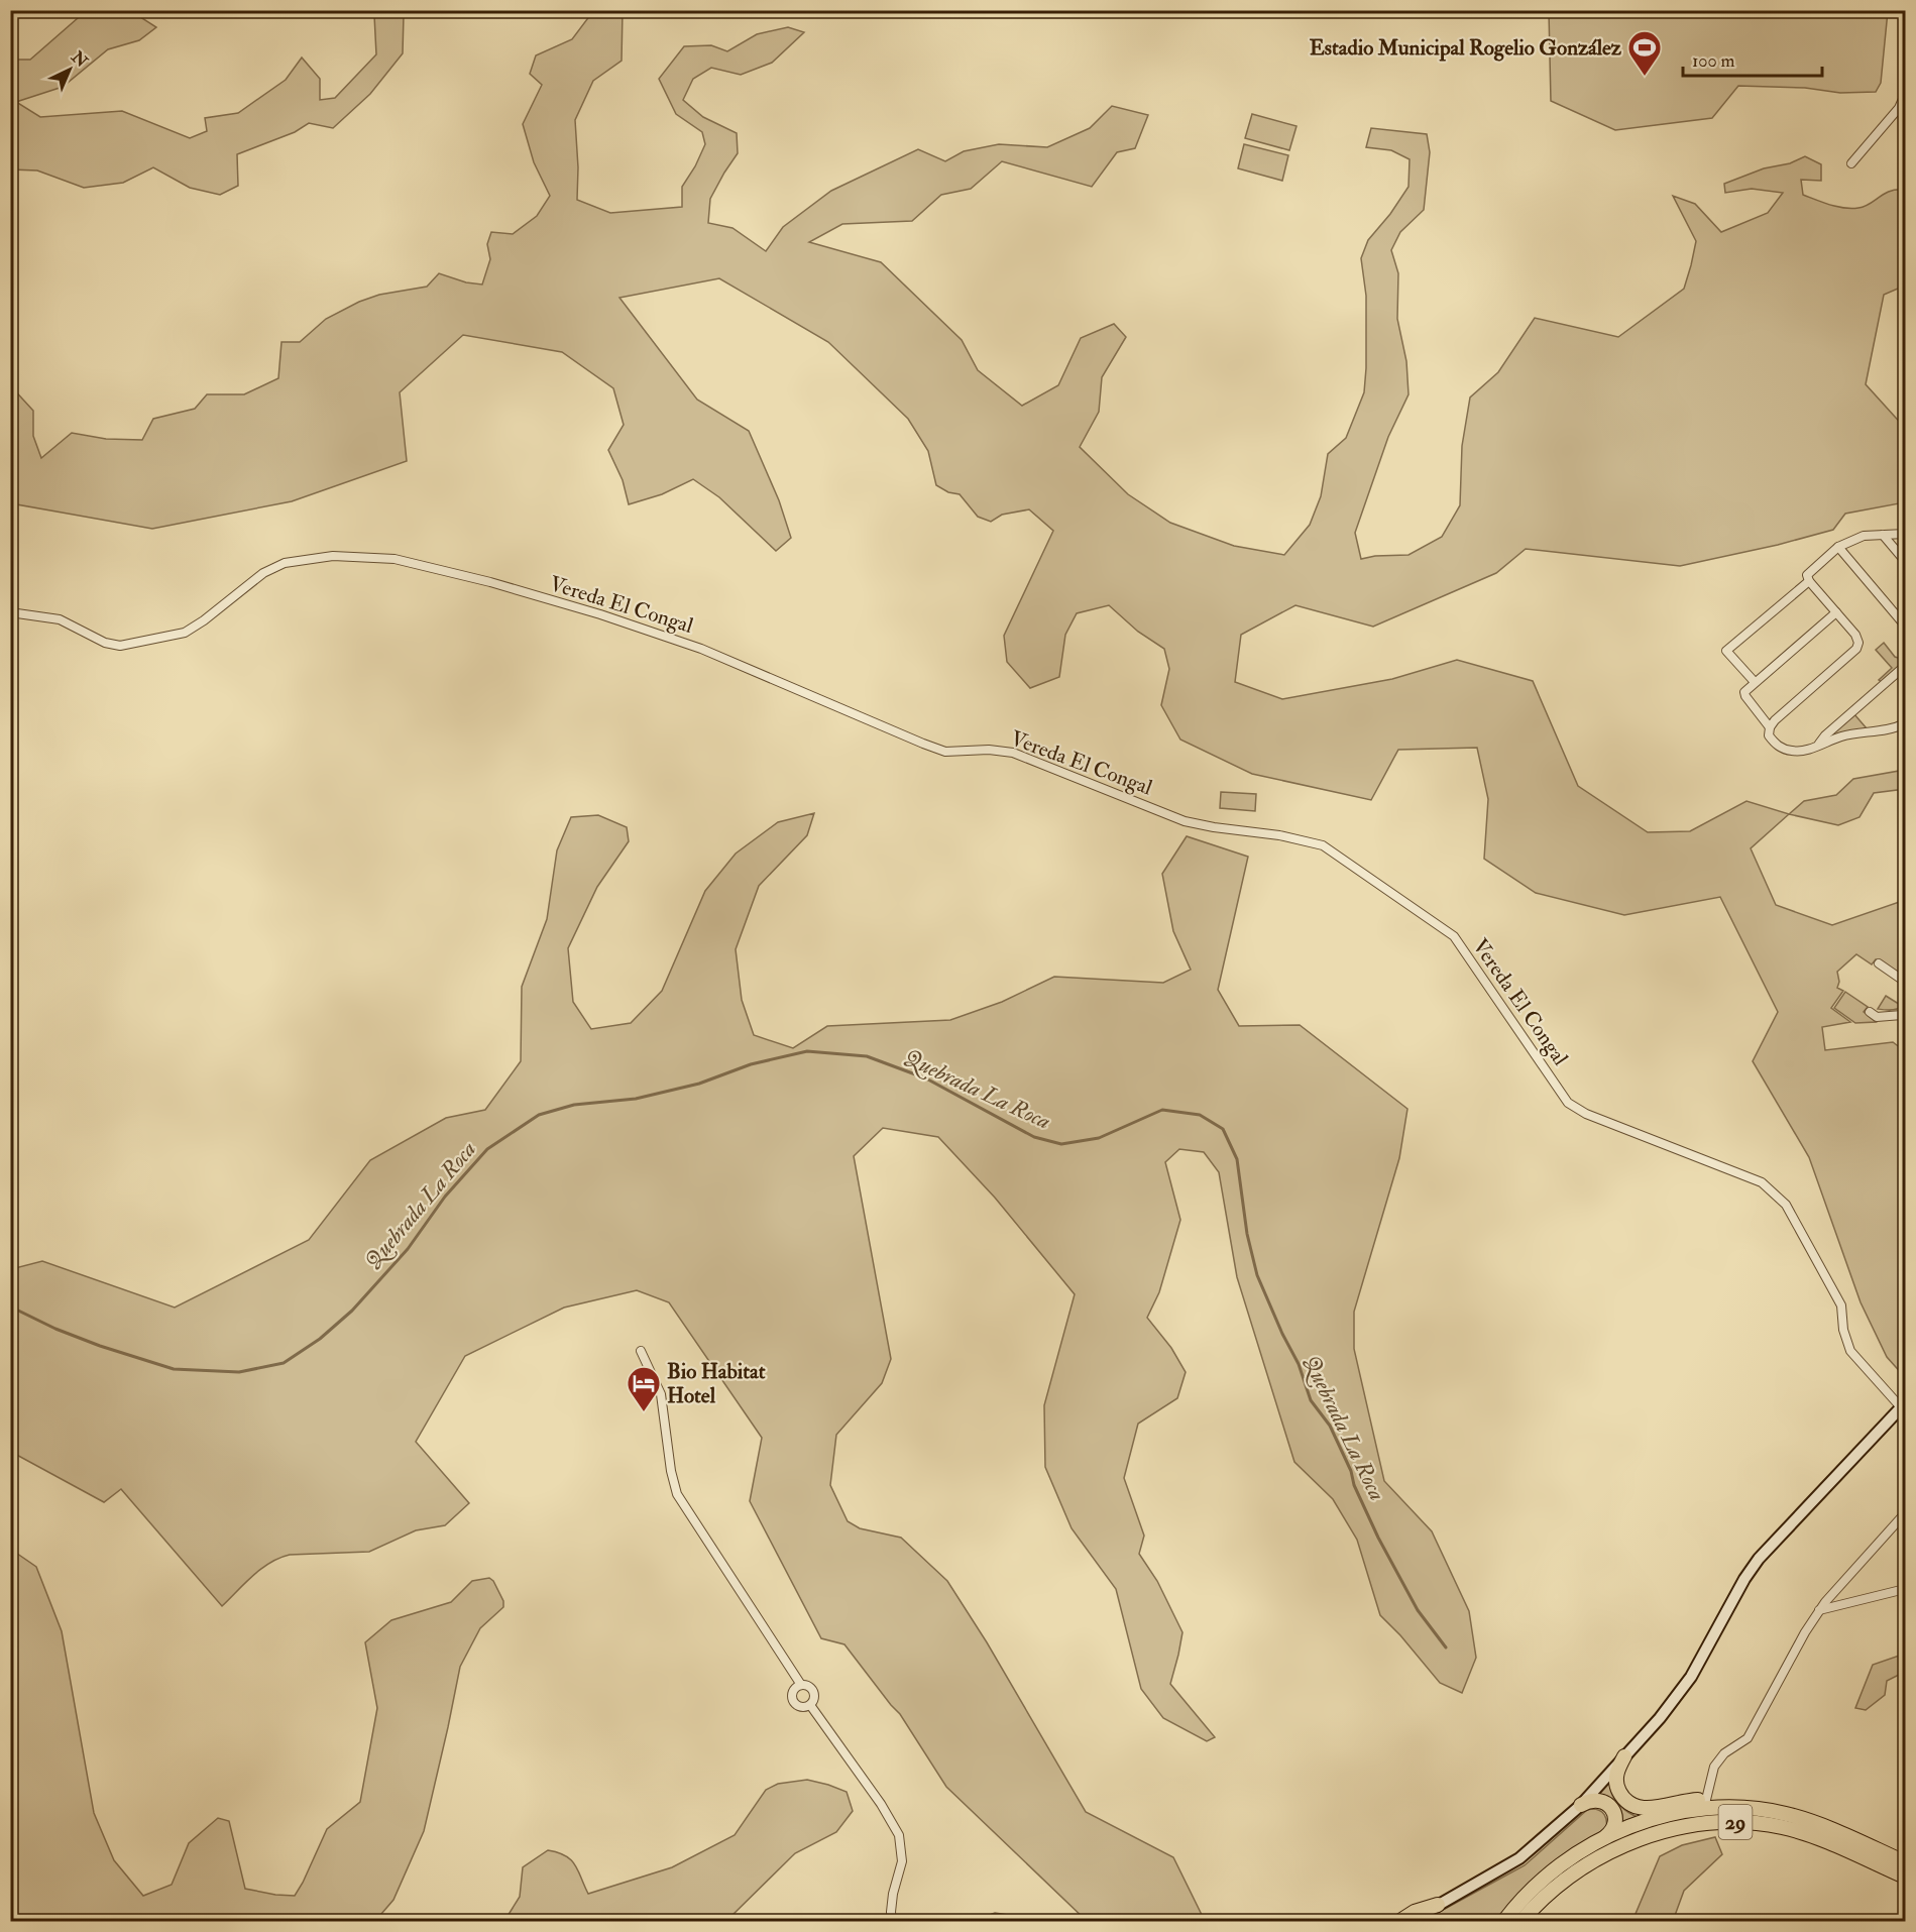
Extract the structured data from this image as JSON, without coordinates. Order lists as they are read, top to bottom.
{
  "streets": {
    "highway": ["29"],
    "street": ["Vereda El Congal"]
  },
  "water": ["Quebrada La Roca"],
  "places": {
    "sports": ["Estadio Municipal Rogelio González"],
    "hotel": ["Bio Habitat Hotel"]
  },
  "scale_bar": "100 m",
  "north": "top right"
}
